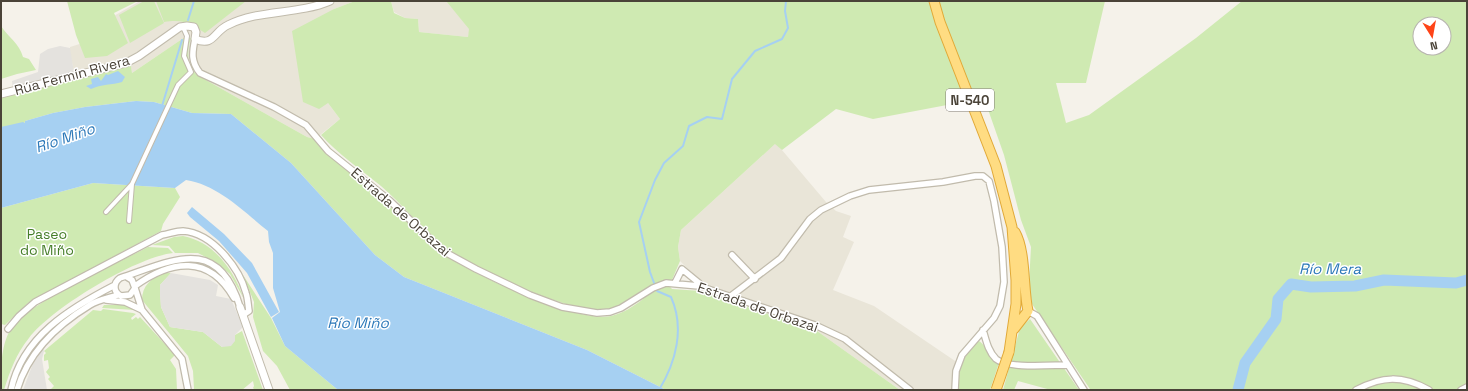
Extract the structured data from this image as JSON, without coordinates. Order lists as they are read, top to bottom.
{
  "streets": {
    "highway": ["N-540"],
    "street": ["Rúa Fermín Rivera", "Estrada de Orbazai"]
  },
  "water": ["Río Miño", "Río Mera"],
  "parks": ["Paseo do Miño"],
  "north": "bottom"
}
